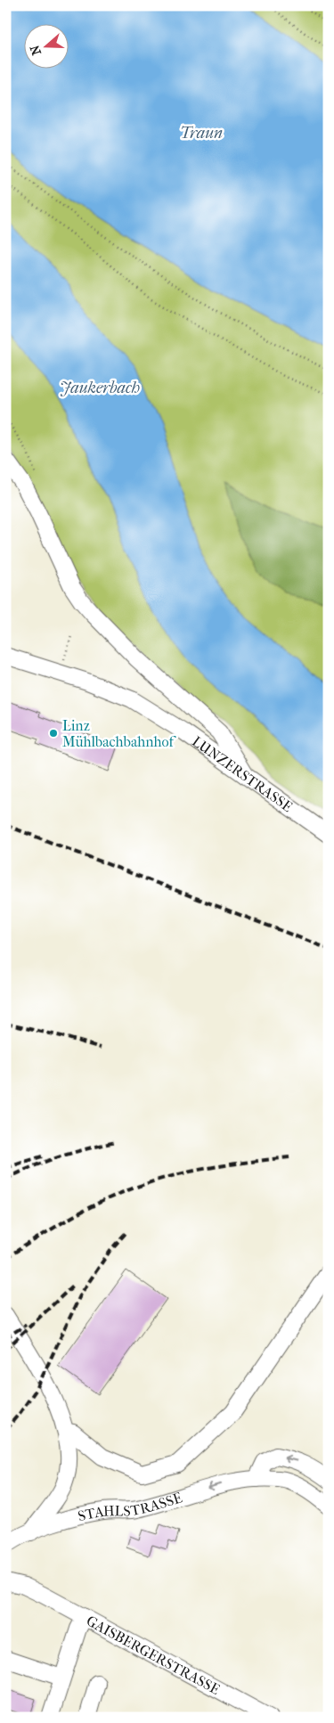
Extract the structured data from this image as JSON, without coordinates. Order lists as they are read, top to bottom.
{
  "streets": {
    "street": ["LUNZERSTRASSE", "STAHLSTRASSE", "GAISBERGERSTRASSE"]
  },
  "one_way": ["STAHLSTRASSE"],
  "water": ["Traun", "Jaukerbach"],
  "places": ["Linz Mühlbachbahnhof"],
  "north": "left"
}
